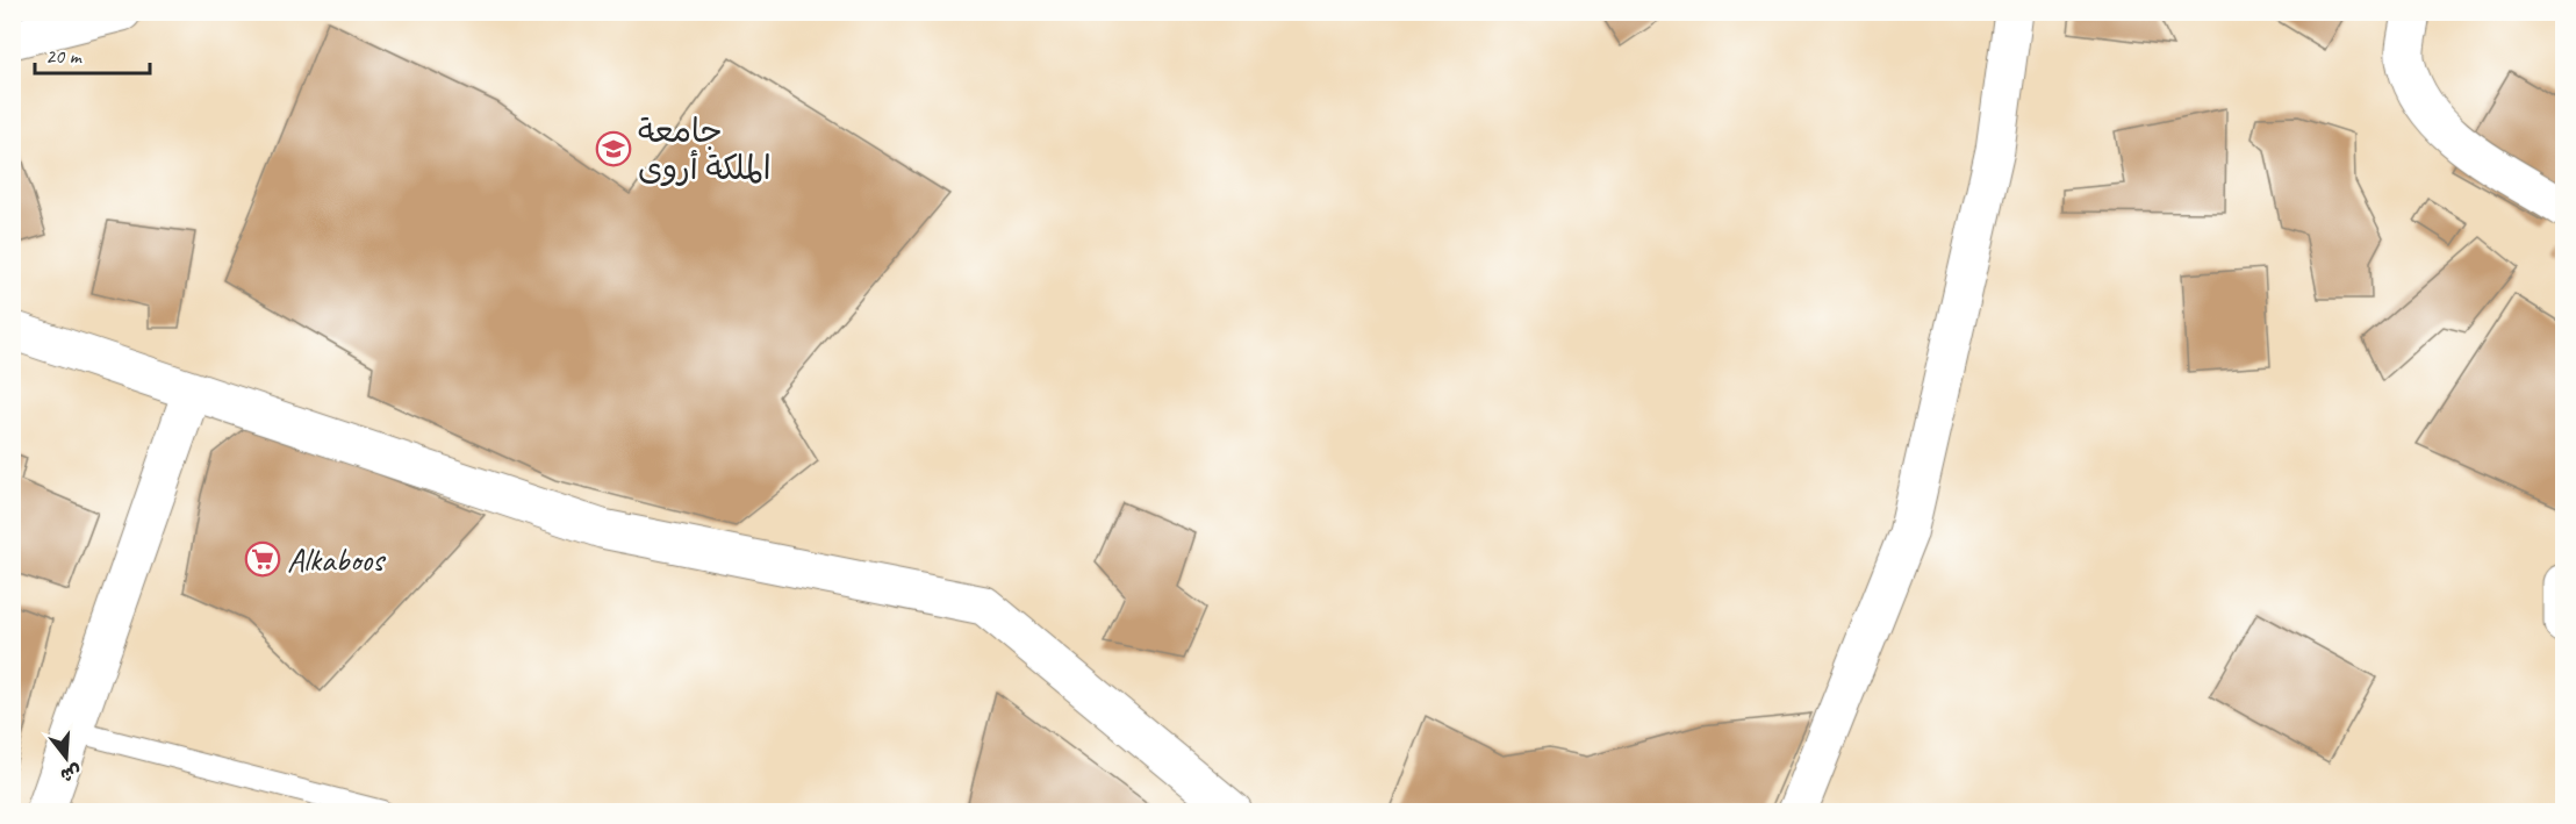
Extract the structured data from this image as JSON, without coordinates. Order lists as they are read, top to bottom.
{
  "places": {
    "school or university": ["جامعة الملكة أروى"],
    "supermarket": ["Alkaboos"]
  },
  "scale_bar": "20 m",
  "north": "bottom"
}
